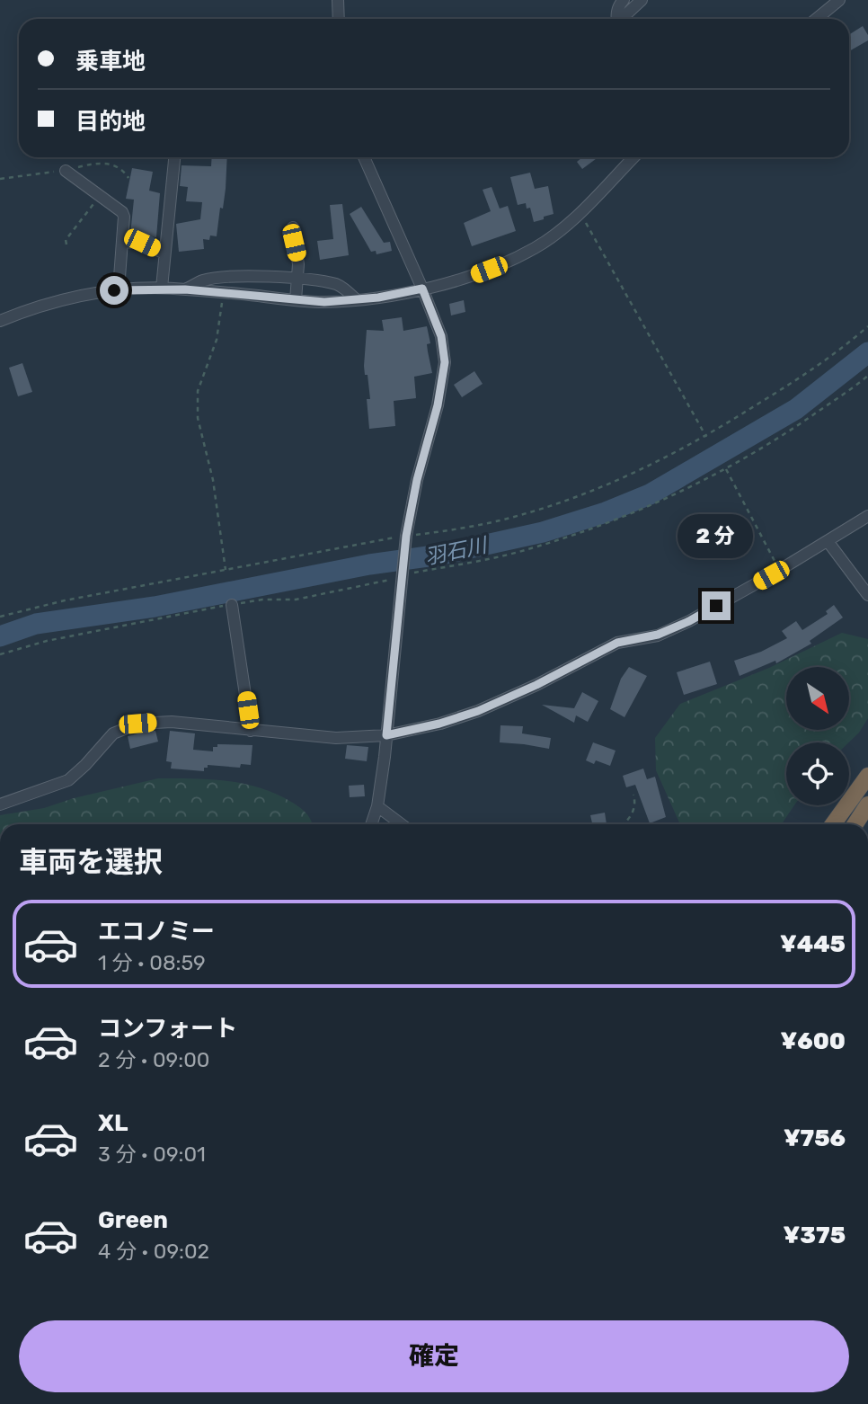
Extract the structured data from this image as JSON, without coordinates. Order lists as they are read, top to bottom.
{
  "water": ["羽石川"],
  "north": "bottom right",
  "page": {
    "banner": ["乗車地", "目的地"],
    "bubble": "2 分",
    "heading": "車両を選択",
    "list": [
      {
        "name": "エコノミー",
        "note": "1 分 · 08:59",
        "value": "¥445"
      },
      {
        "name": "コンフォート",
        "note": "2 分 · 09:00",
        "value": "¥600"
      },
      {
        "name": "XL",
        "note": "3 分 · 09:01",
        "value": "¥756"
      },
      {
        "name": "Green",
        "note": "4 分 · 09:02",
        "value": "¥375"
      }
    ],
    "buttons": "確定"
  }
}
